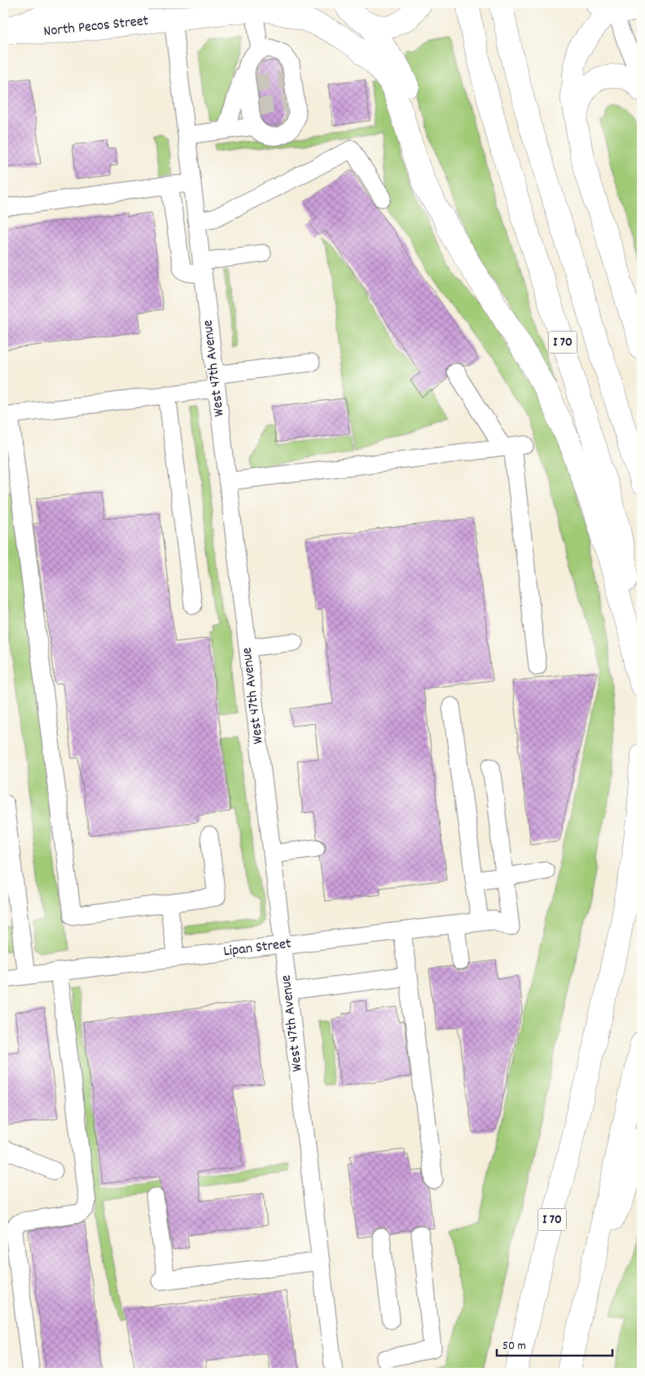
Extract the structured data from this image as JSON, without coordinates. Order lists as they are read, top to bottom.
{
  "streets": {
    "main road": ["North Pecos Street", "I 70"],
    "street": ["West 47th Avenue", "Lipan Street"]
  },
  "crossings": [
    ["North Pecos Street", "West 47th Avenue"],
    ["West 47th Avenue", "Lipan Street"]
  ],
  "scale_bar": "50 m"
}
